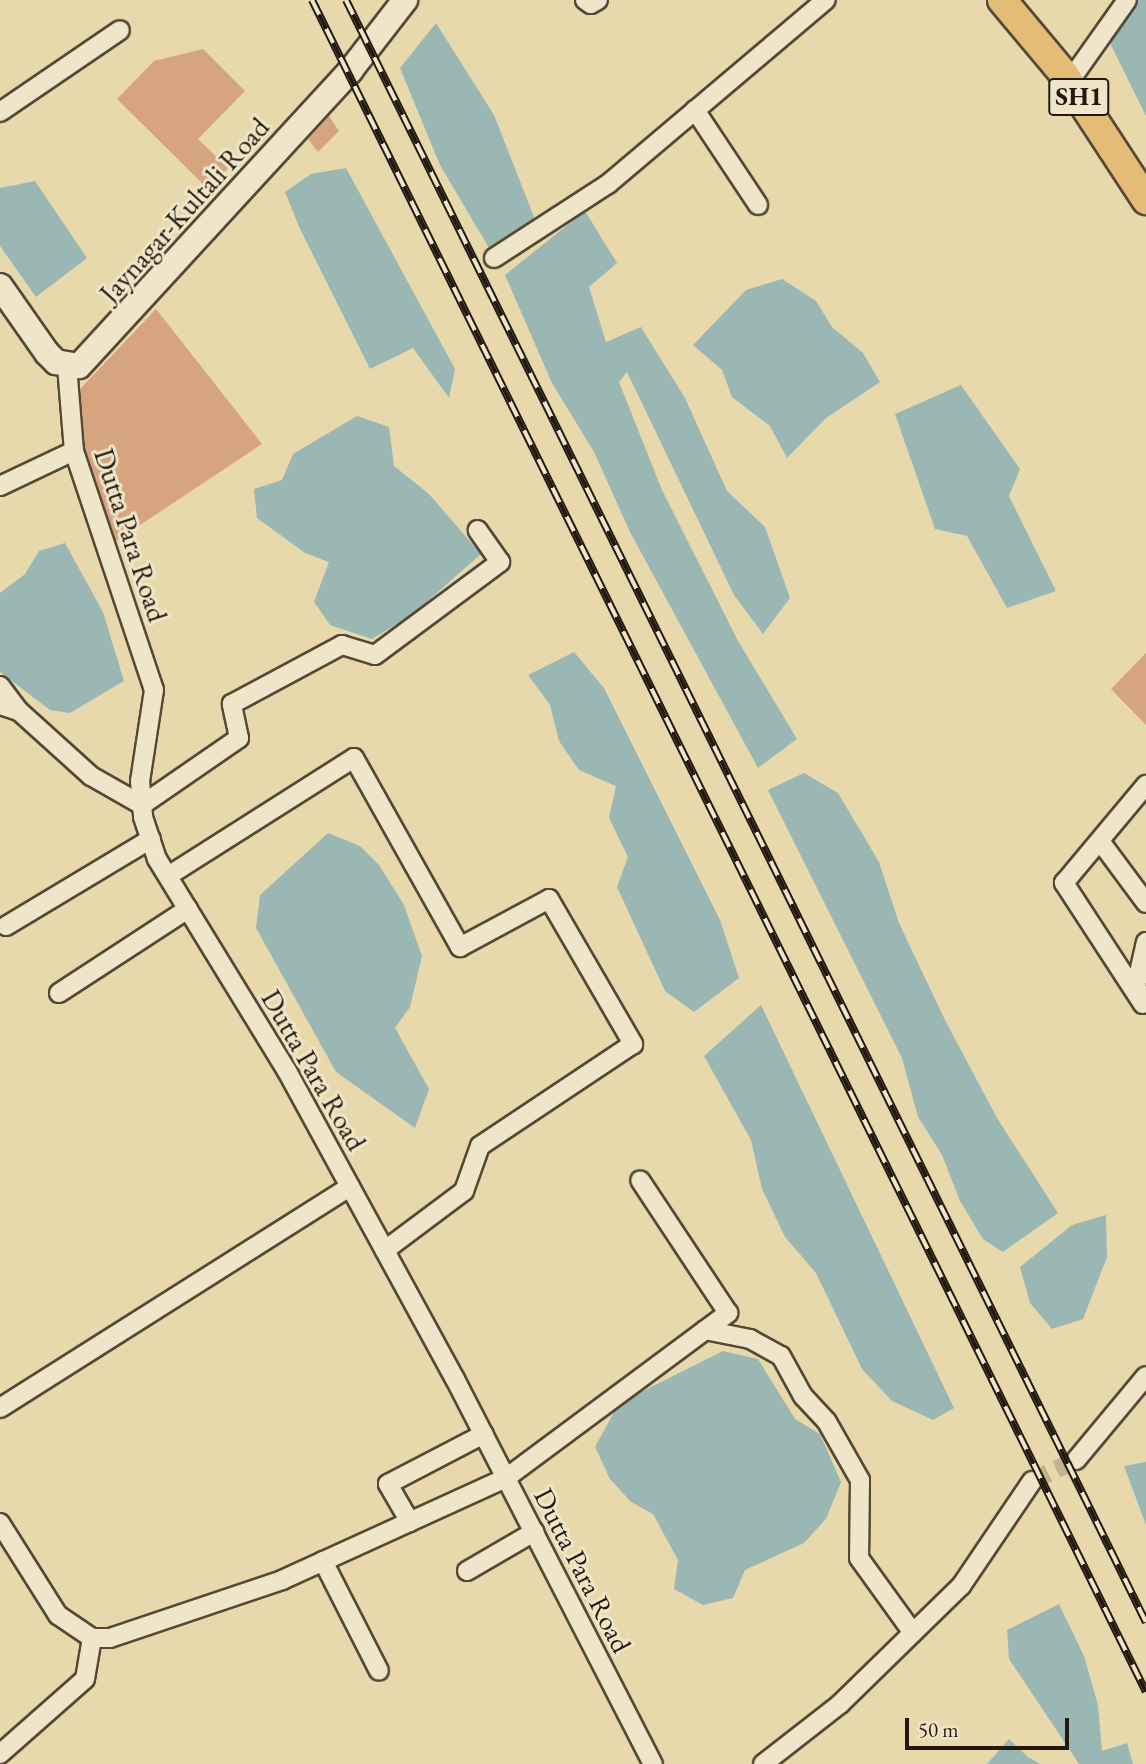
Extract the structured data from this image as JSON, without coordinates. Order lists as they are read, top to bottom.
{
  "streets": {
    "main road": ["SH1", "Jaynagar-Kultali Road"],
    "street": ["Dutta Para Road"]
  },
  "crossings": [
    ["Jaynagar-Kultali Road", "Dutta Para Road"]
  ],
  "scale_bar": "50 m"
}
